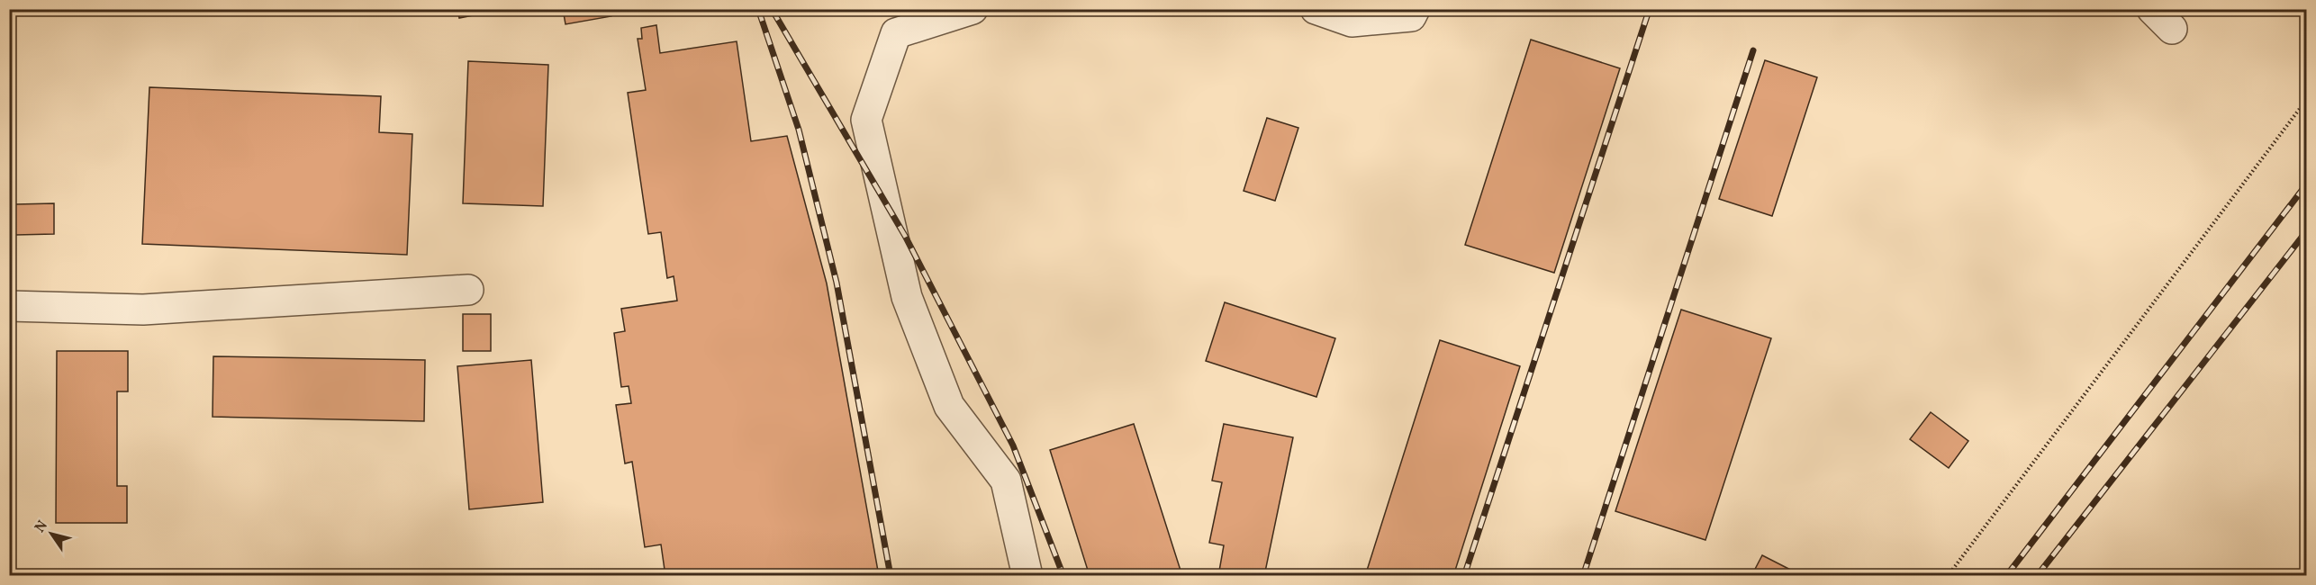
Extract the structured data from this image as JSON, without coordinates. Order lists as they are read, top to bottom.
{
  "north": "top left"
}
